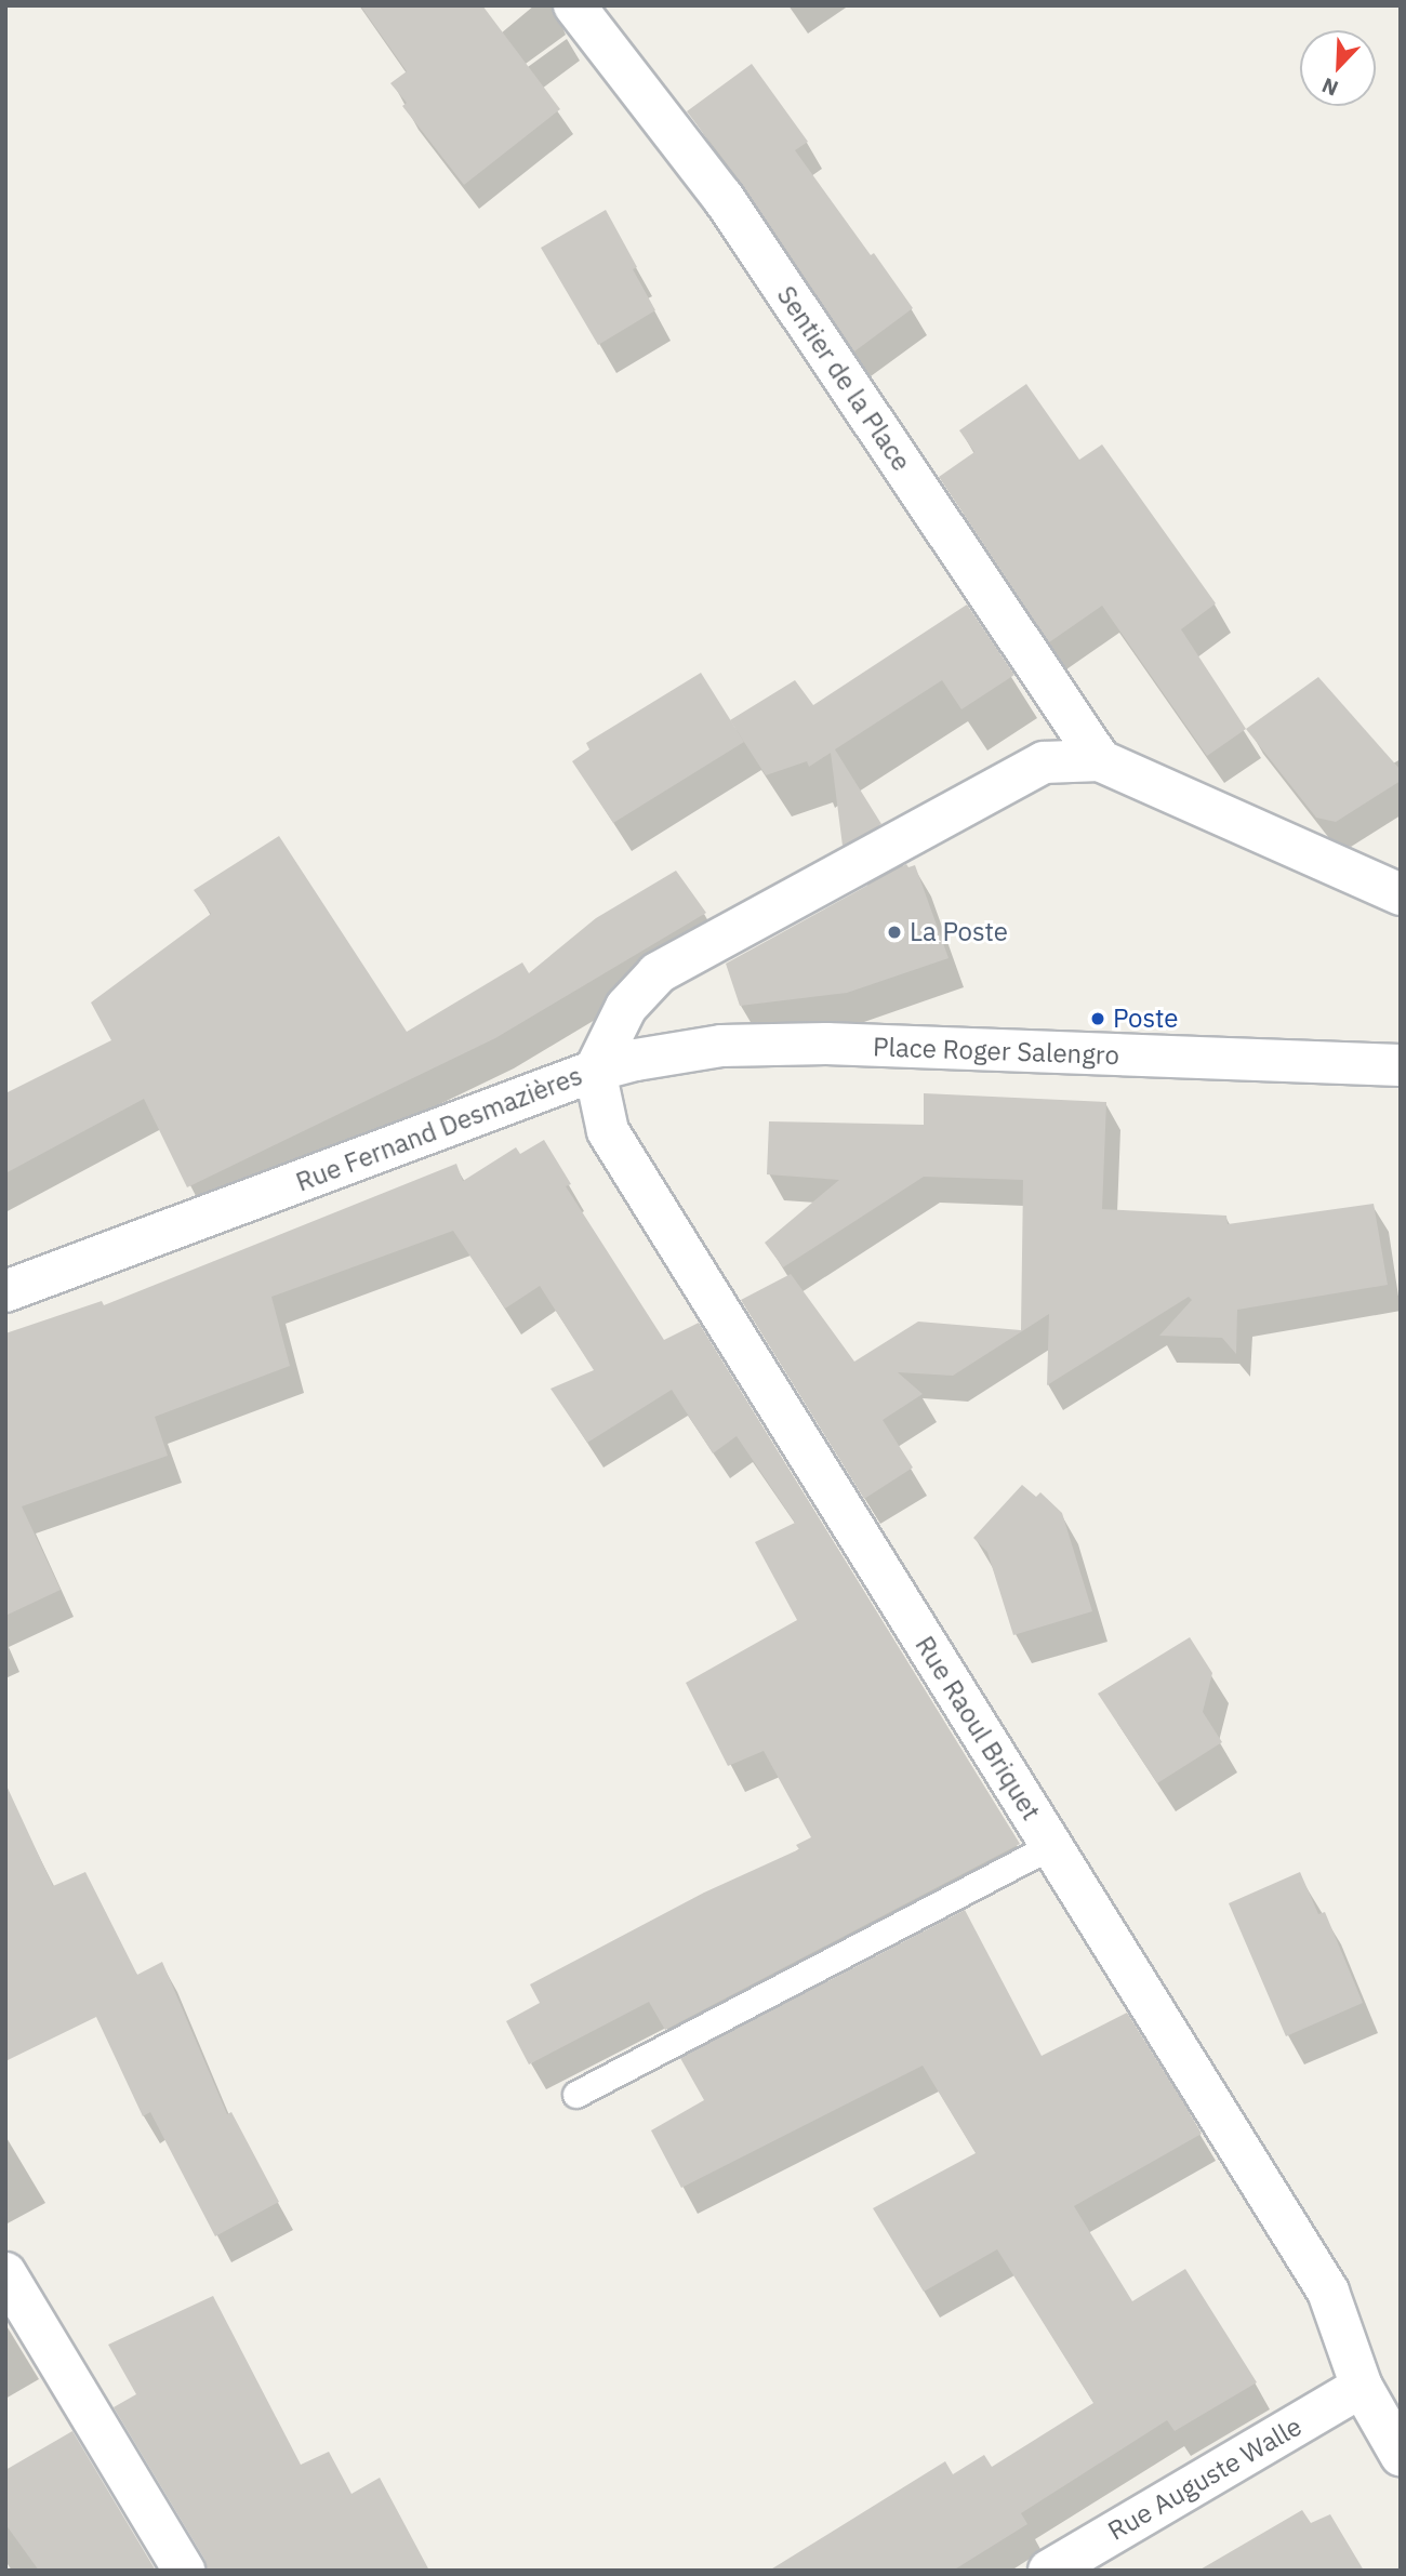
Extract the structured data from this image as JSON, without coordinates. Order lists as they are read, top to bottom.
{
  "streets": {
    "street": [
      "Sentier de la Place",
      "Place Roger Salengro",
      "Rue Fernand Desmazières",
      "Rue Raoul Briquet",
      "Rue Auguste Walle"
    ]
  },
  "crossings": [
    ["Sentier de la Place", "Rue Fernand Desmazières"],
    ["Place Roger Salengro", "Rue Fernand Desmazières"],
    ["Place Roger Salengro", "Rue Raoul Briquet"],
    ["Rue Fernand Desmazières", "Rue Raoul Briquet"],
    ["Rue Raoul Briquet", "Rue Auguste Walle"]
  ],
  "places": ["La Poste", "Poste"],
  "north": "bottom left"
}
